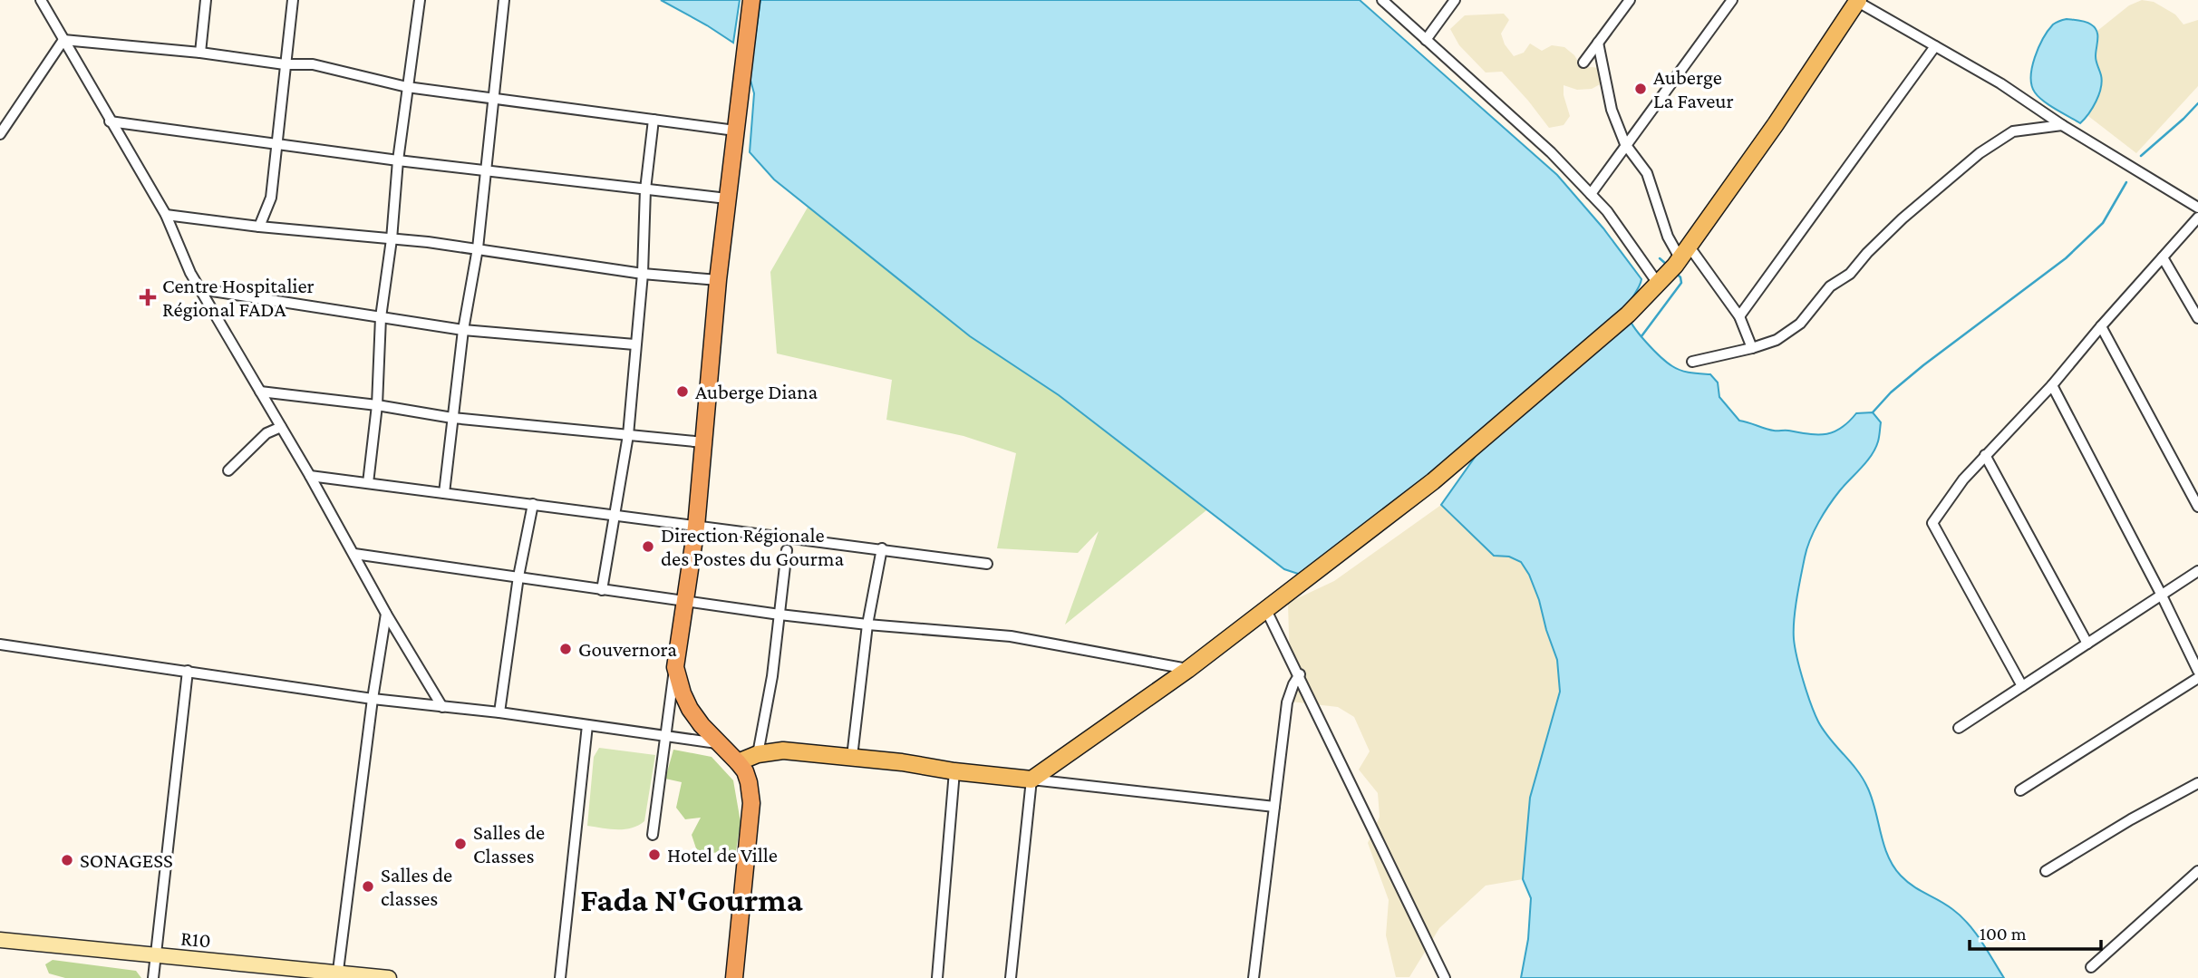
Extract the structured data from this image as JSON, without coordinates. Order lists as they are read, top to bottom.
{
  "streets": {
    "main road": ["R10"]
  },
  "districts": ["Fada N'Gourma"],
  "places": {
    "other": [
      "Auberge La Faveur",
      "Auberge Diana",
      "Direction Régionale des Postes du Gourma",
      "Gouvernora",
      "Salles de Classes",
      "Hotel de Ville",
      "SONAGESS",
      "Salles de classes"
    ],
    "health": ["Centre Hospitalier Régional FADA"]
  },
  "scale_bar": "100 m"
}
